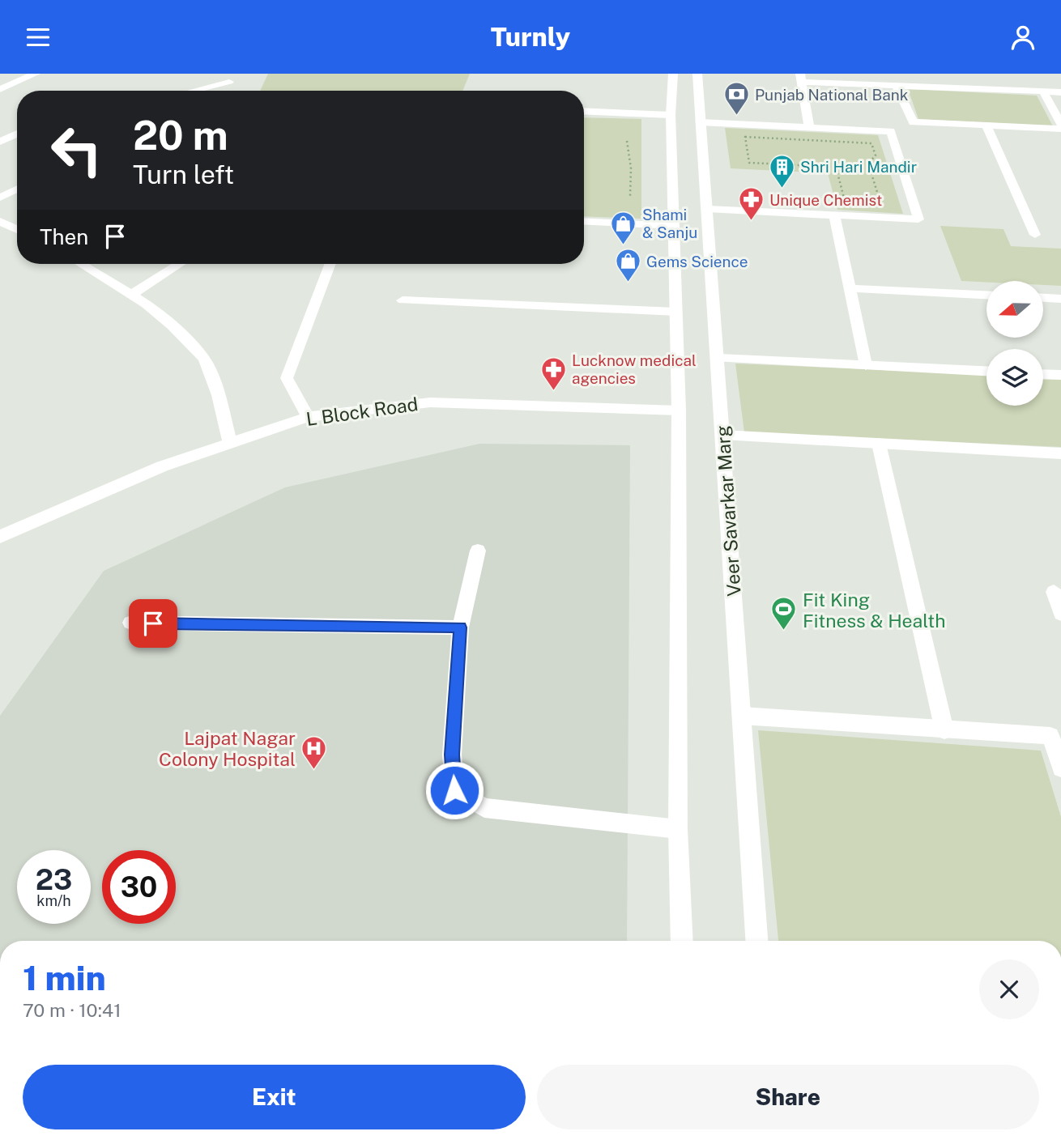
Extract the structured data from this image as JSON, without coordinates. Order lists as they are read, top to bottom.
{
  "streets": {
    "street": ["L Block Road", "Veer Savarkar Marg"]
  },
  "places": {
    "bank": ["Punjab National Bank"],
    "building": ["Shri Hari Mandir"],
    "pharmacy": ["Unique Chemist", "Lucknow medical agencies"],
    "shop": ["Shami & Sanju", "Gems Science"],
    "sports": ["Fit King Fitness & Health"],
    "hospital": ["Lajpat Nagar Colony Hospital"]
  },
  "north": "left",
  "page": {
    "header": "Turnly",
    "turn": ["20 m", "Turn left"],
    "then": "Then",
    "speed": "23 km/h",
    "limit": "30",
    "heading": ["1 min", "70 m · 10:41"],
    "buttons": ["Exit", "Share"]
  }
}
